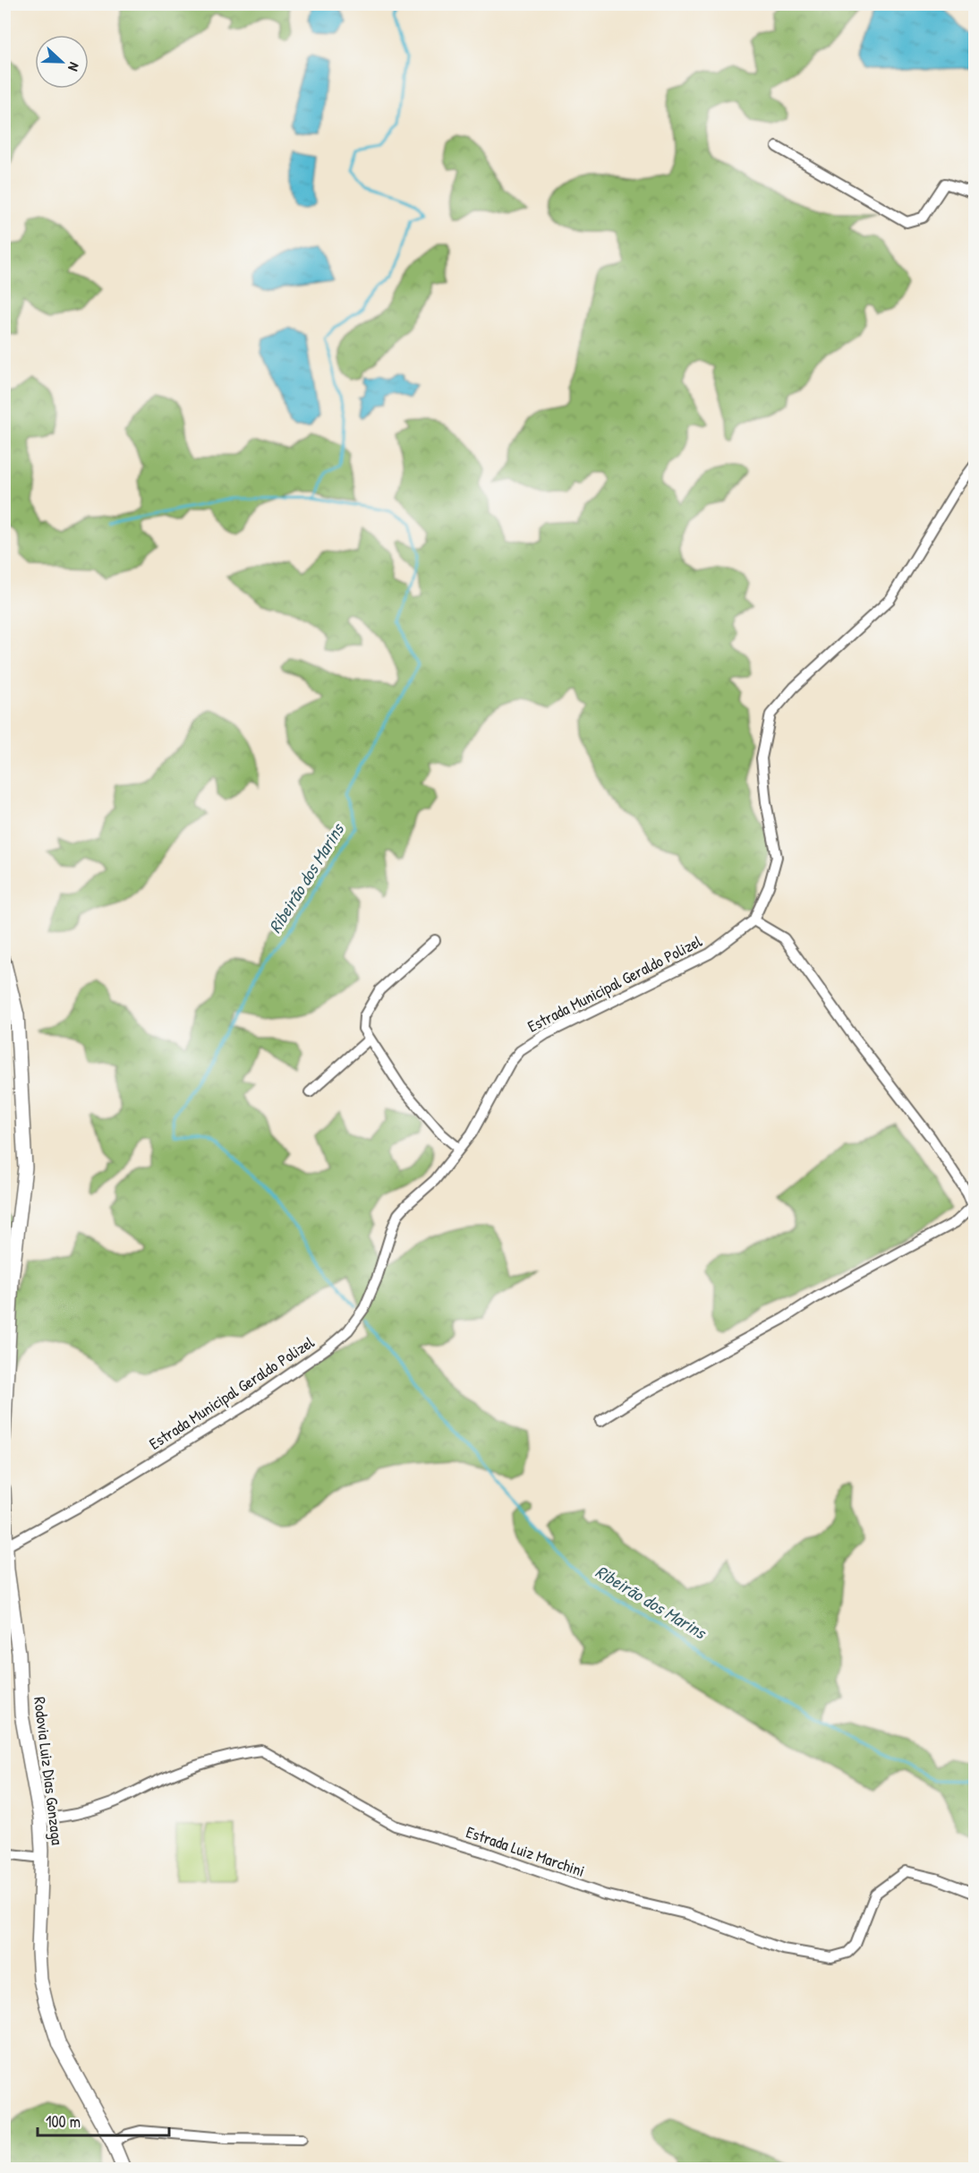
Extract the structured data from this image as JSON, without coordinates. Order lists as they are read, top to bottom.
{
  "streets": {
    "main road": ["Rodovia Luiz Dias Gonzaga"],
    "street": ["Estrada Municipal Geraldo Polizel", "Estrada Luiz Marchini"]
  },
  "crossings": [
    ["Estrada Municipal Geraldo Polizel", "Rodovia Luiz Dias Gonzaga"],
    ["Rodovia Luiz Dias Gonzaga", "Estrada Luiz Marchini"]
  ],
  "water": ["Ribeirão dos Marins"],
  "scale_bar": "100 m",
  "north": "right"
}
